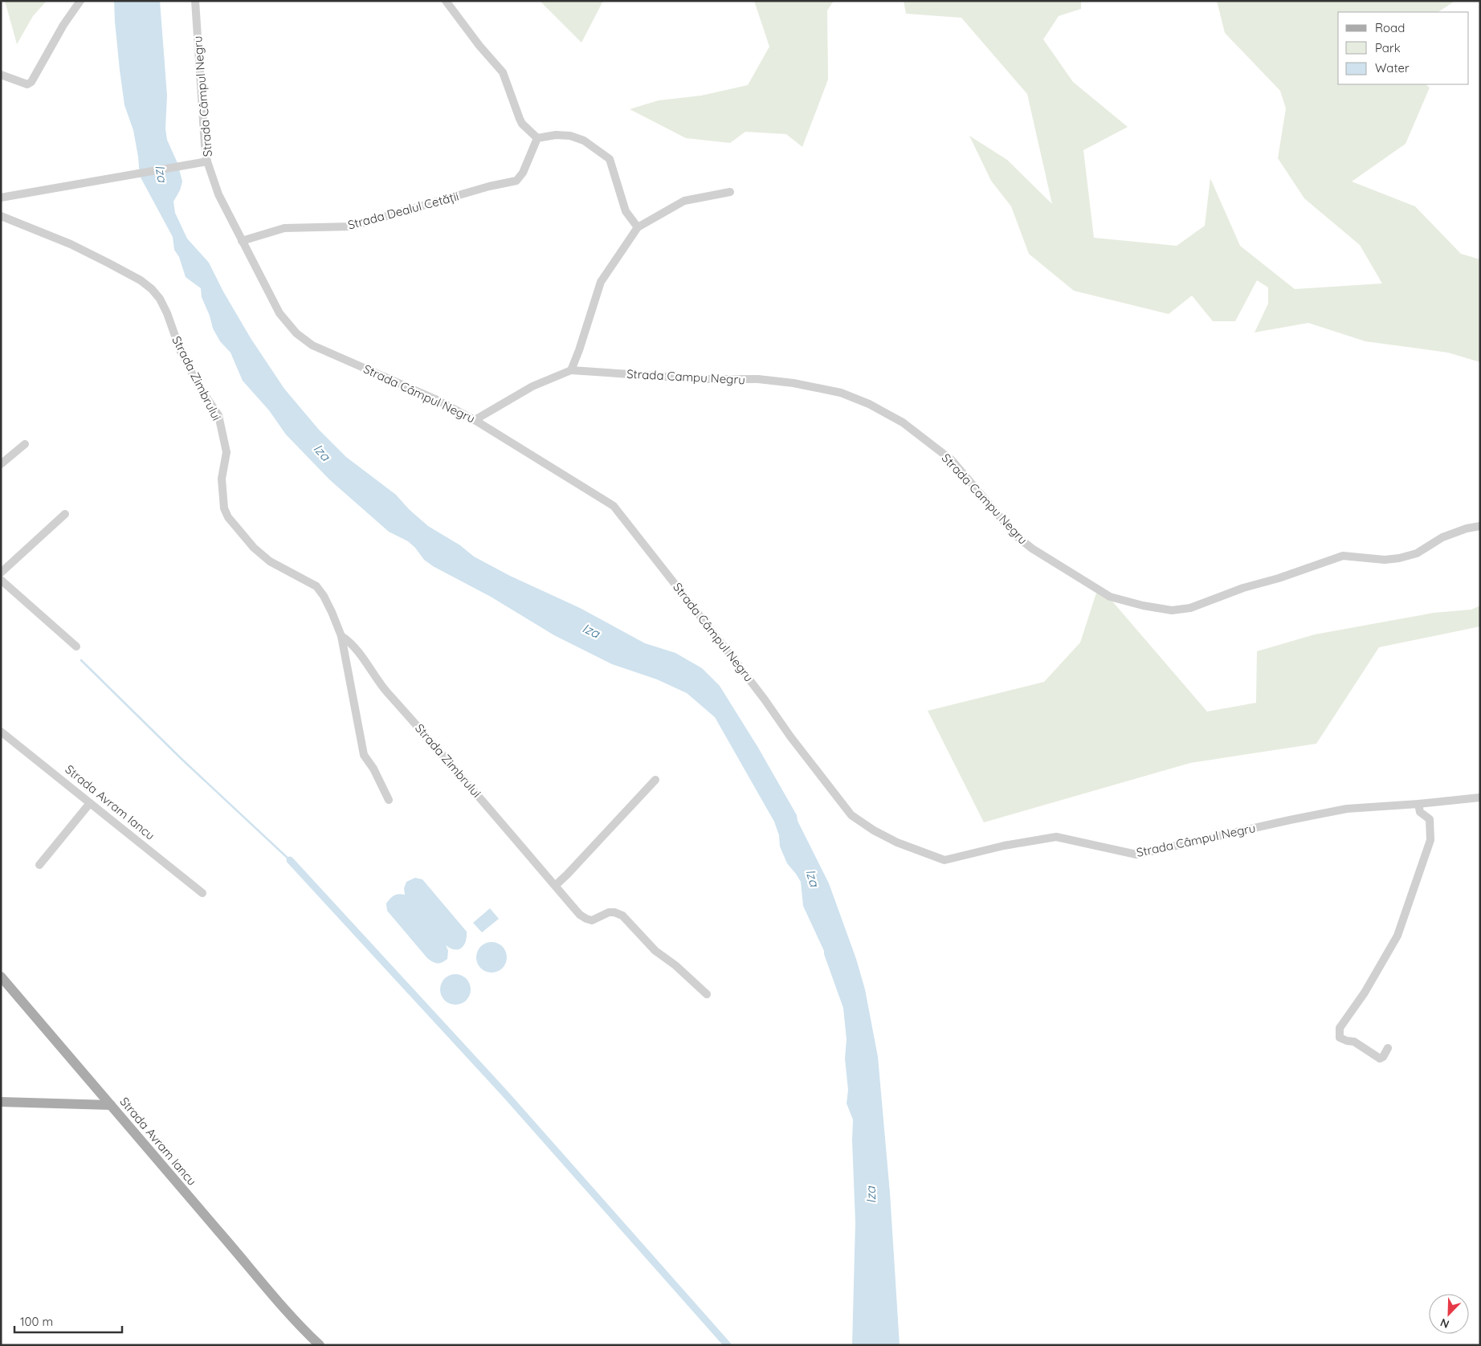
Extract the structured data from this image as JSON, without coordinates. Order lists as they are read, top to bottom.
{
  "streets": {
    "main road": ["Strada Avram Iancu"],
    "street": [
      "Strada Câmpul Negru",
      "Strada Dealul Cetății",
      "Strada Campu Negru",
      "Strada Zimbrului"
    ]
  },
  "crossings": [
    ["Strada Câmpul Negru", "Strada Dealul Cetății"],
    ["Strada Câmpul Negru", "Strada Campu Negru"]
  ],
  "water": ["Iza"],
  "legend": ["Road", "Park", "Water"],
  "scale_bar": "100 m",
  "north": "bottom left"
}
